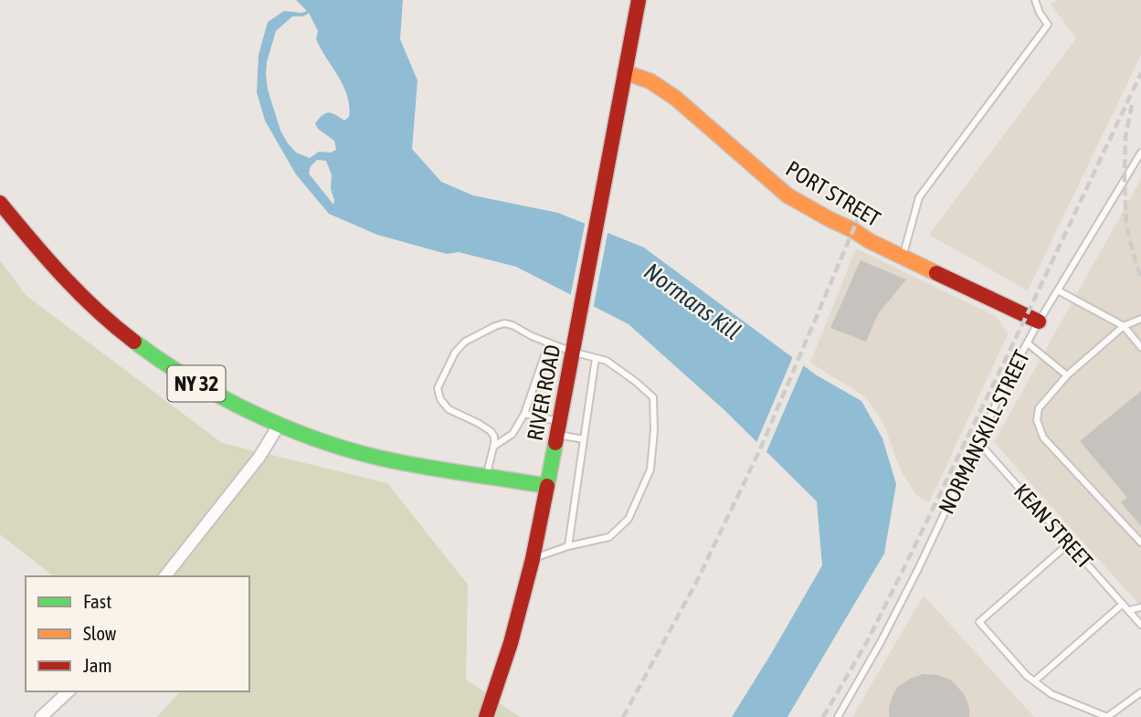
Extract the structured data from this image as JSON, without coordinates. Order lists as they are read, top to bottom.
{
  "streets": {
    "main road": ["PORT STREET", "NY 32", "RIVER ROAD"],
    "lane": ["NORMANSKILL STREET", "KEAN STREET"]
  },
  "crossings": [
    ["PORT STREET", "RIVER ROAD"],
    ["PORT STREET", "NORMANSKILL STREET"],
    ["NY 32", "RIVER ROAD"],
    ["NORMANSKILL STREET", "KEAN STREET"]
  ],
  "water": ["Normans Kill"],
  "legend": ["Fast", "Slow", "Jam"]
}
